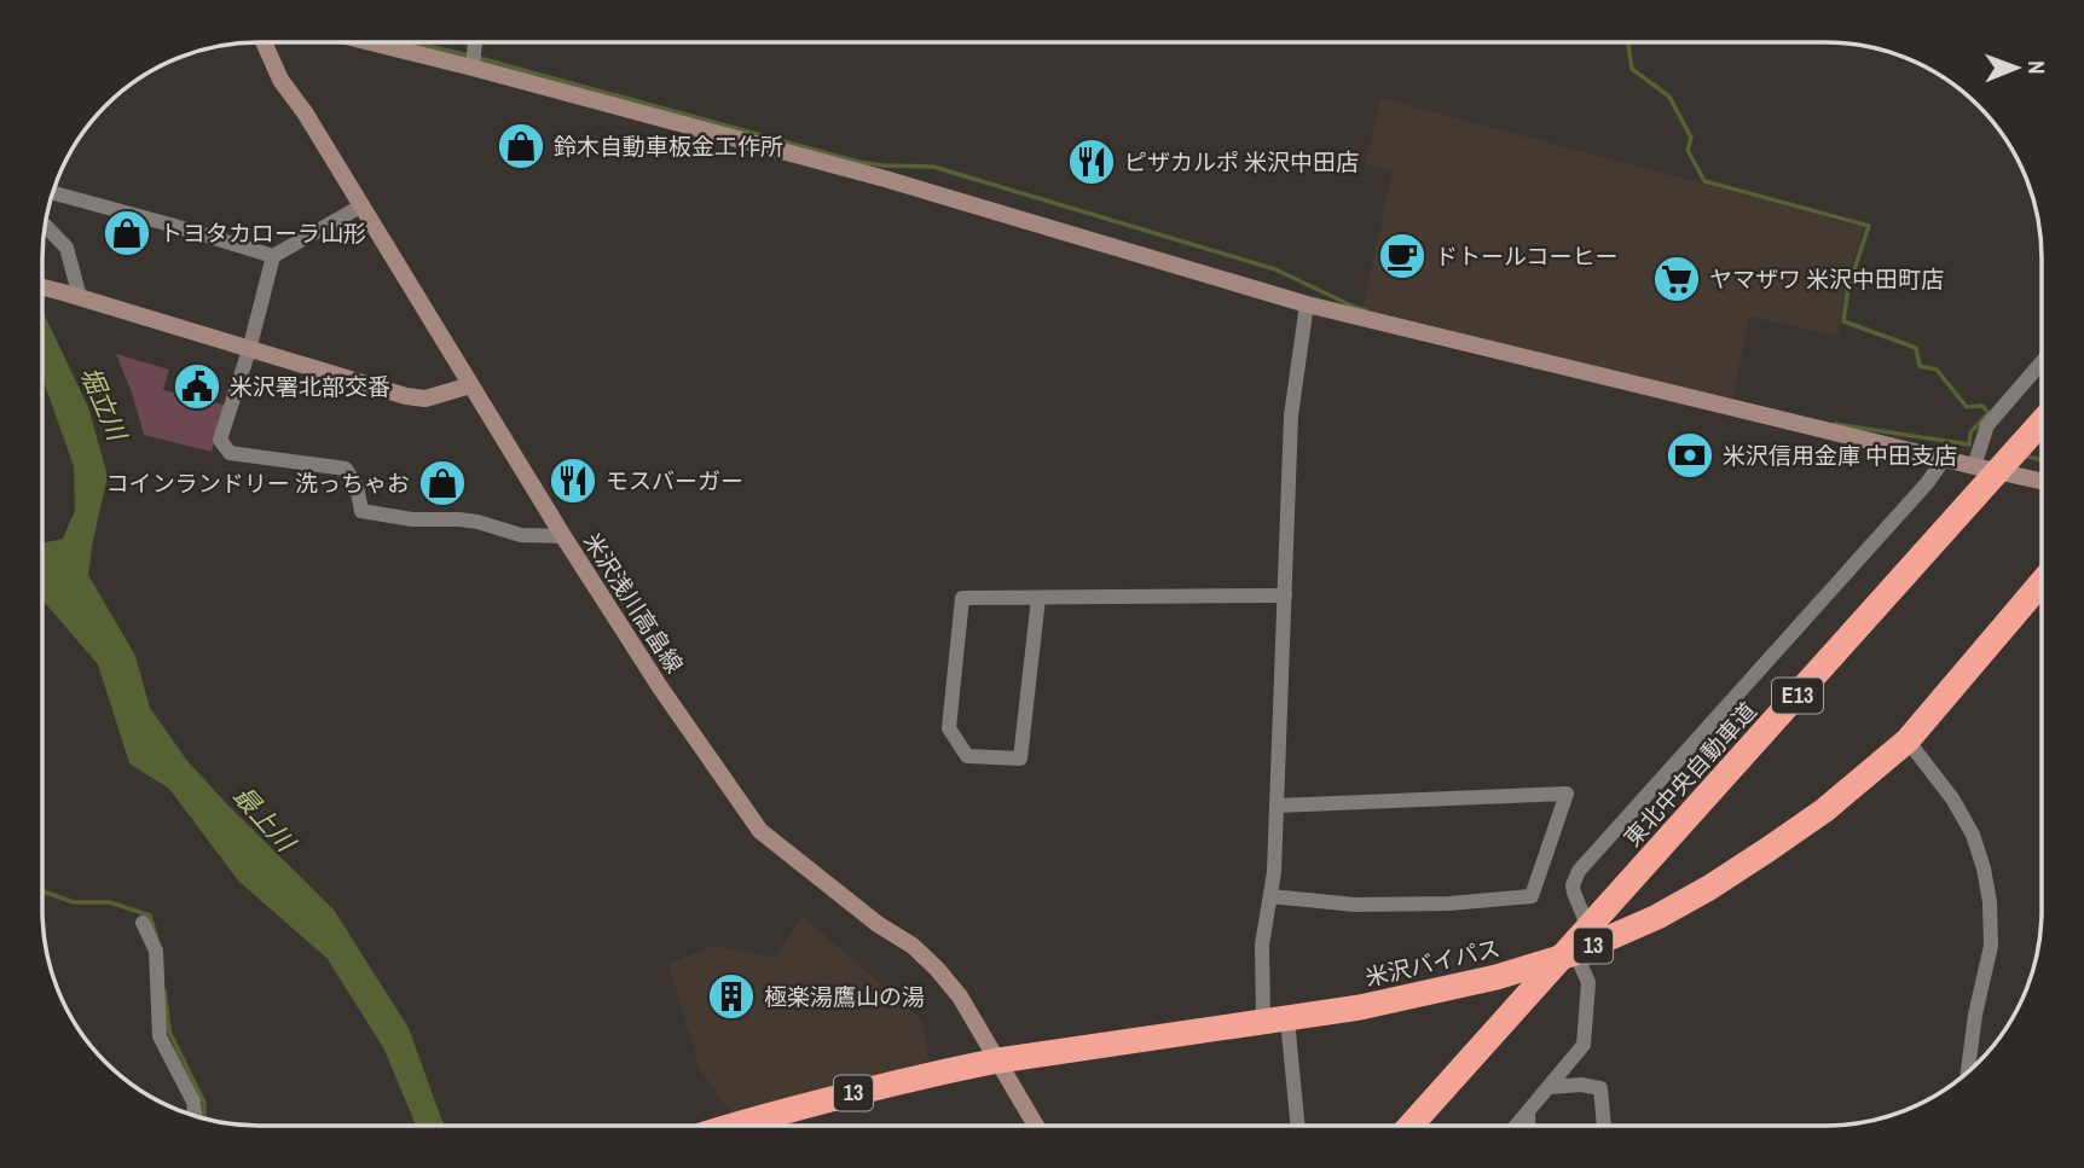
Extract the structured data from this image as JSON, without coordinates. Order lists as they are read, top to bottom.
{
  "streets": {
    "highway": [
      "E13",
      "東北中央自動車道",
      "13",
      "米沢バイパス"
    ],
    "street": ["米沢浅川高畠線"]
  },
  "crossings": [
    ["米沢浅川高畠線", "米沢バイパス"]
  ],
  "water": ["堀立川", "最上川"],
  "places": {
    "shop": ["鈴木自動車板金工作所", "トヨタカローラ山形", "コインランドリー 洗っちゃお"],
    "restaurant": ["ピザカルポ 米沢中田店", "モスバーガー"],
    "cafe": ["ドトールコーヒー"],
    "supermarket": ["ヤマザワ 米沢中田町店"],
    "public building": ["米沢署北部交番"],
    "bank": ["米沢信用金庫 中田支店"],
    "building": ["極楽湯鷹山の湯"]
  },
  "north": "right"
}
